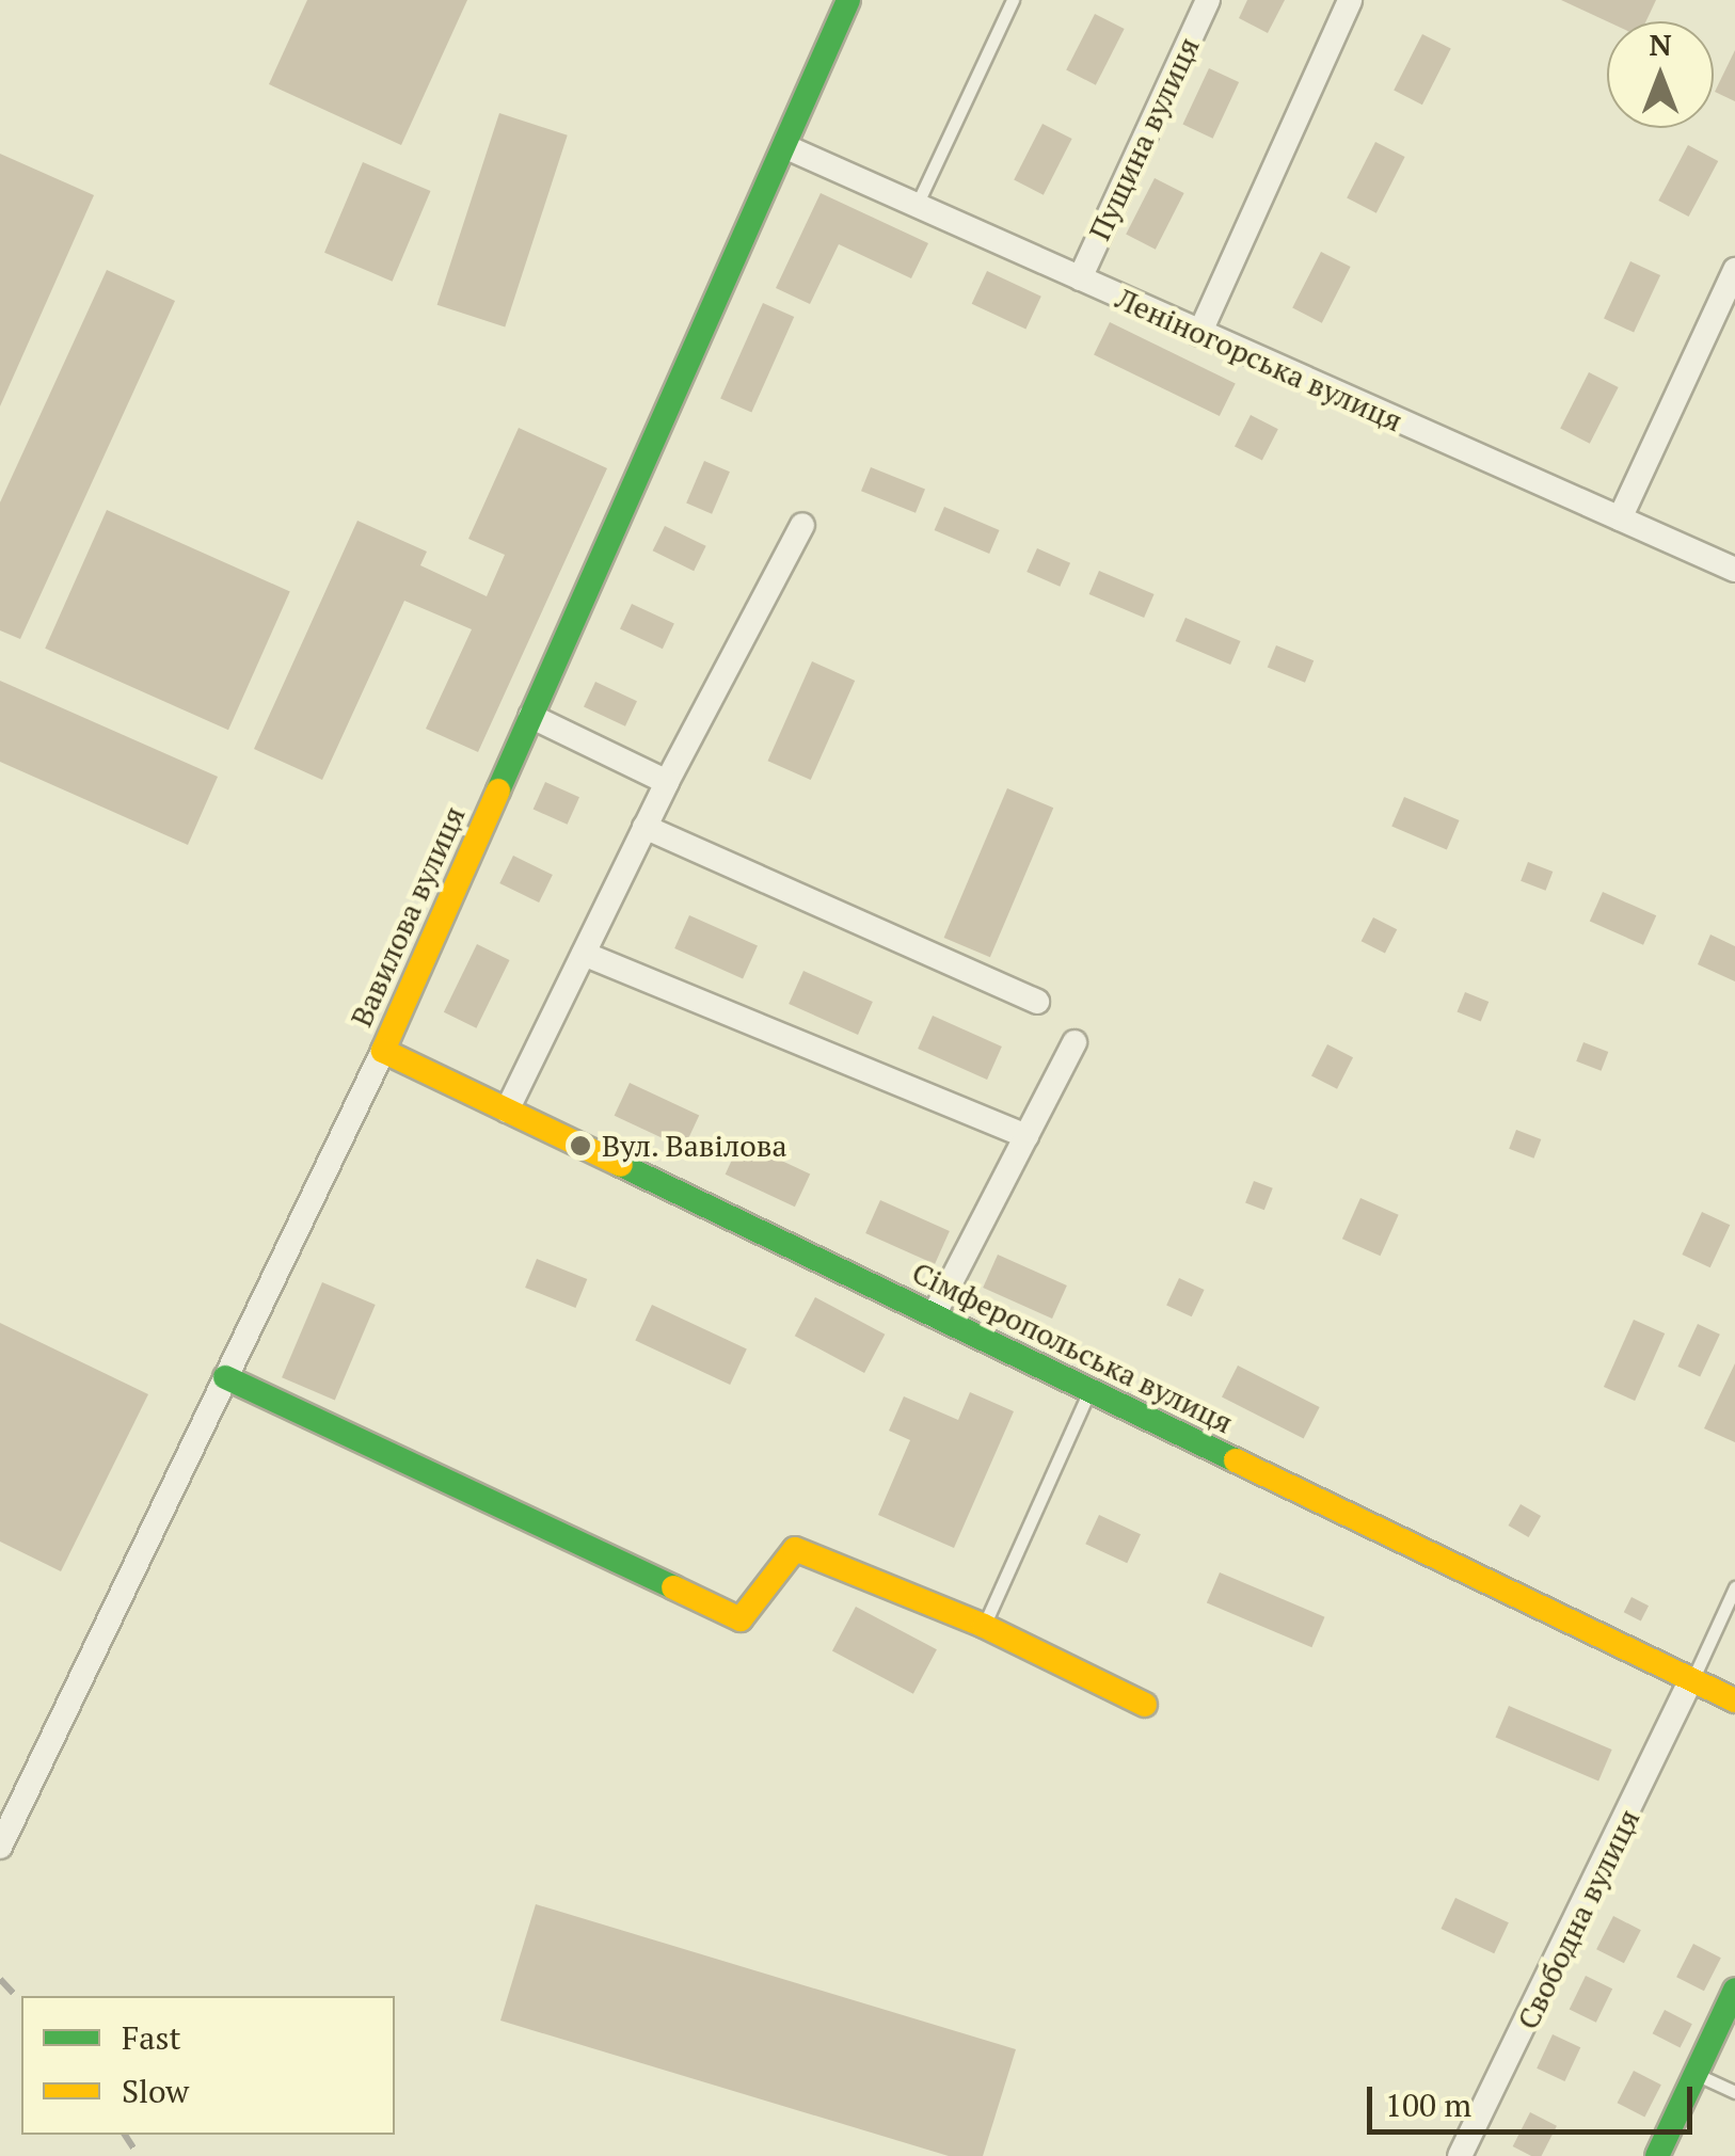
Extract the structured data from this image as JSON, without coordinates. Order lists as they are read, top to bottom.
{
  "streets": {
    "street": [
      "Пущина вулиця",
      "Леніногорська вулиця",
      "Вавилова вулиця",
      "Сімферопольська вулиця",
      "Свободна вулиця"
    ]
  },
  "crossings": [
    ["Пущина вулиця", "Леніногорська вулиця"],
    ["Леніногорська вулиця", "Вавилова вулиця"],
    ["Вавилова вулиця", "Сімферопольська вулиця"],
    ["Сімферопольська вулиця", "Свободна вулиця"]
  ],
  "places": ["Вул. Вавілова"],
  "legend": ["Fast", "Slow"],
  "scale_bar": "100 m",
  "north": "top"
}
